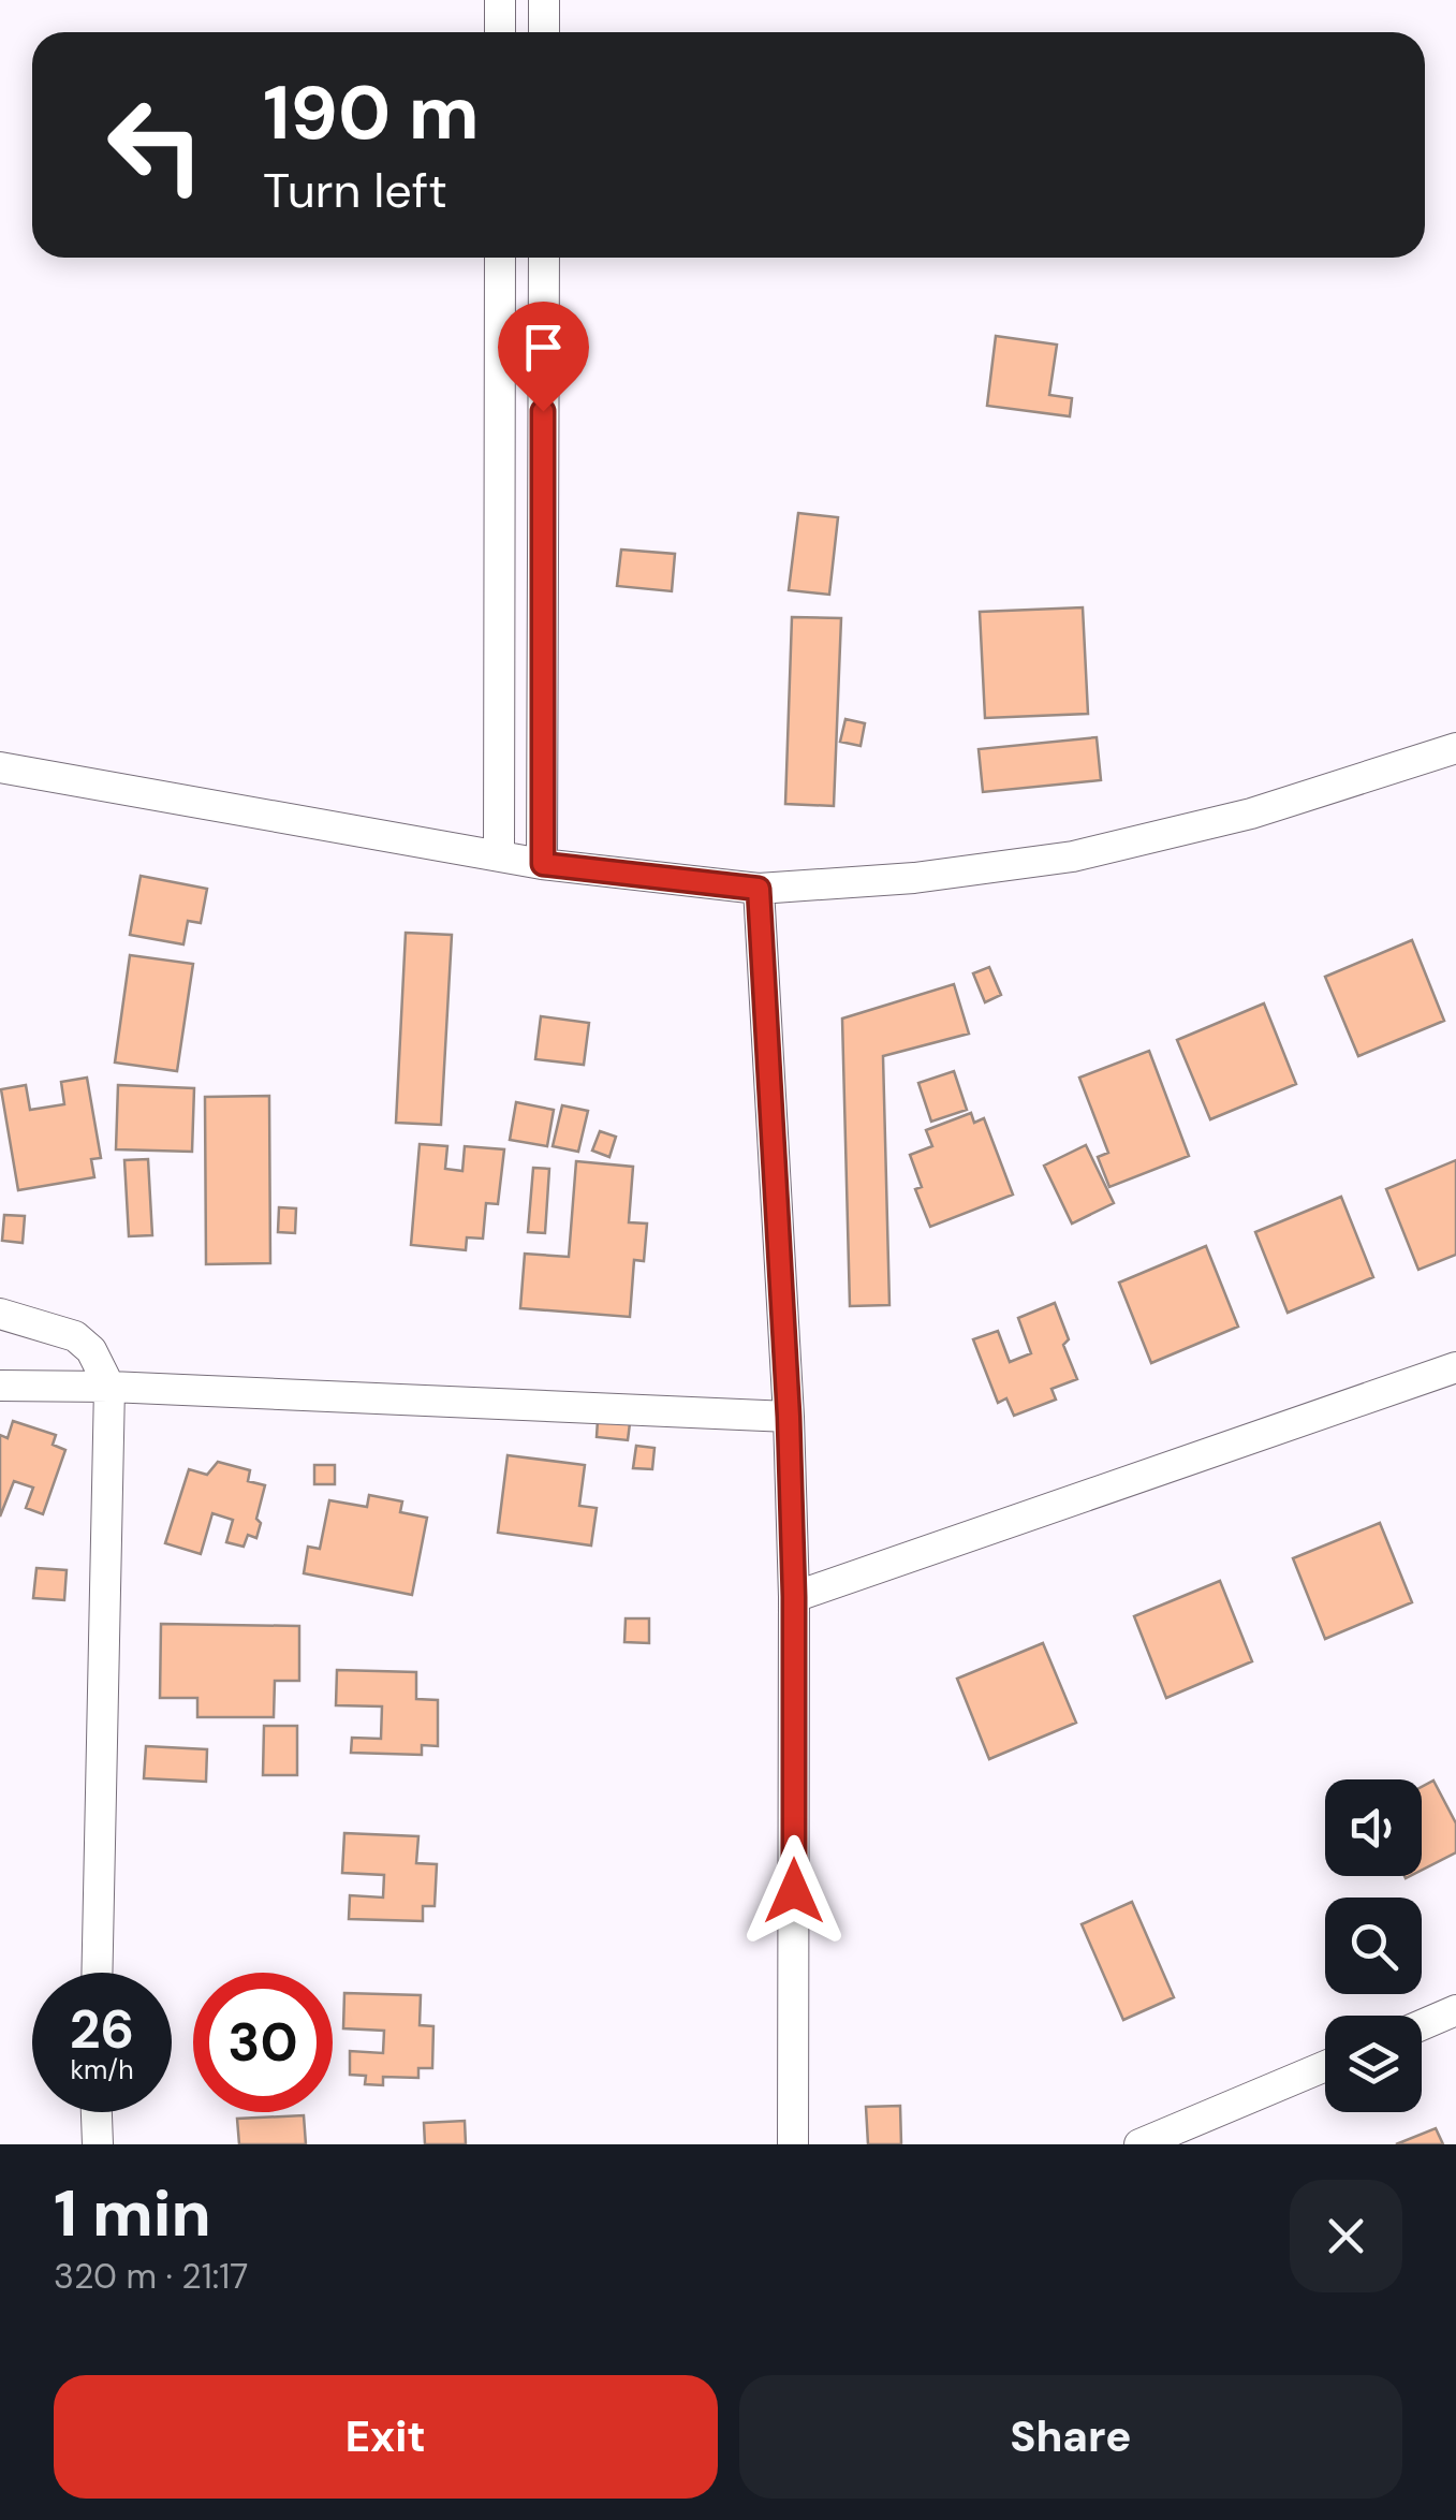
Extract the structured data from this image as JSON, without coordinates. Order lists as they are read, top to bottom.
{
  "page": {
    "turn": ["190 m", "Turn left"],
    "speed": "26 km/h",
    "limit": "30",
    "heading": ["1 min", "320 m · 21:17"],
    "buttons": ["Exit", "Share"]
  }
}
